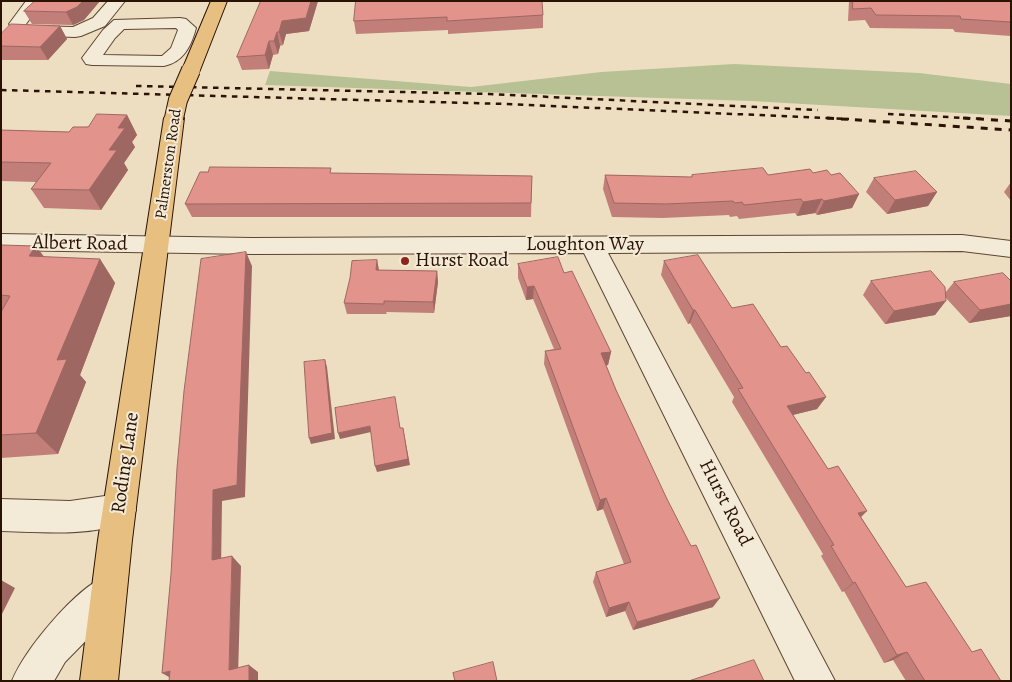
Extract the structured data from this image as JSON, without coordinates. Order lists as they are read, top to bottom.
{
  "streets": {
    "main road": ["Palmerston Road", "Roding Lane"],
    "street": ["Albert Road", "Loughton Way", "Hurst Road"]
  },
  "crossings": [
    ["Palmerston Road", "Albert Road"],
    ["Palmerston Road", "Loughton Way"],
    ["Palmerston Road", "Roding Lane"],
    ["Albert Road", "Loughton Way"],
    ["Albert Road", "Roding Lane"],
    ["Loughton Way", "Roding Lane"],
    ["Loughton Way", "Hurst Road"]
  ],
  "places": ["Hurst Road"]
}
